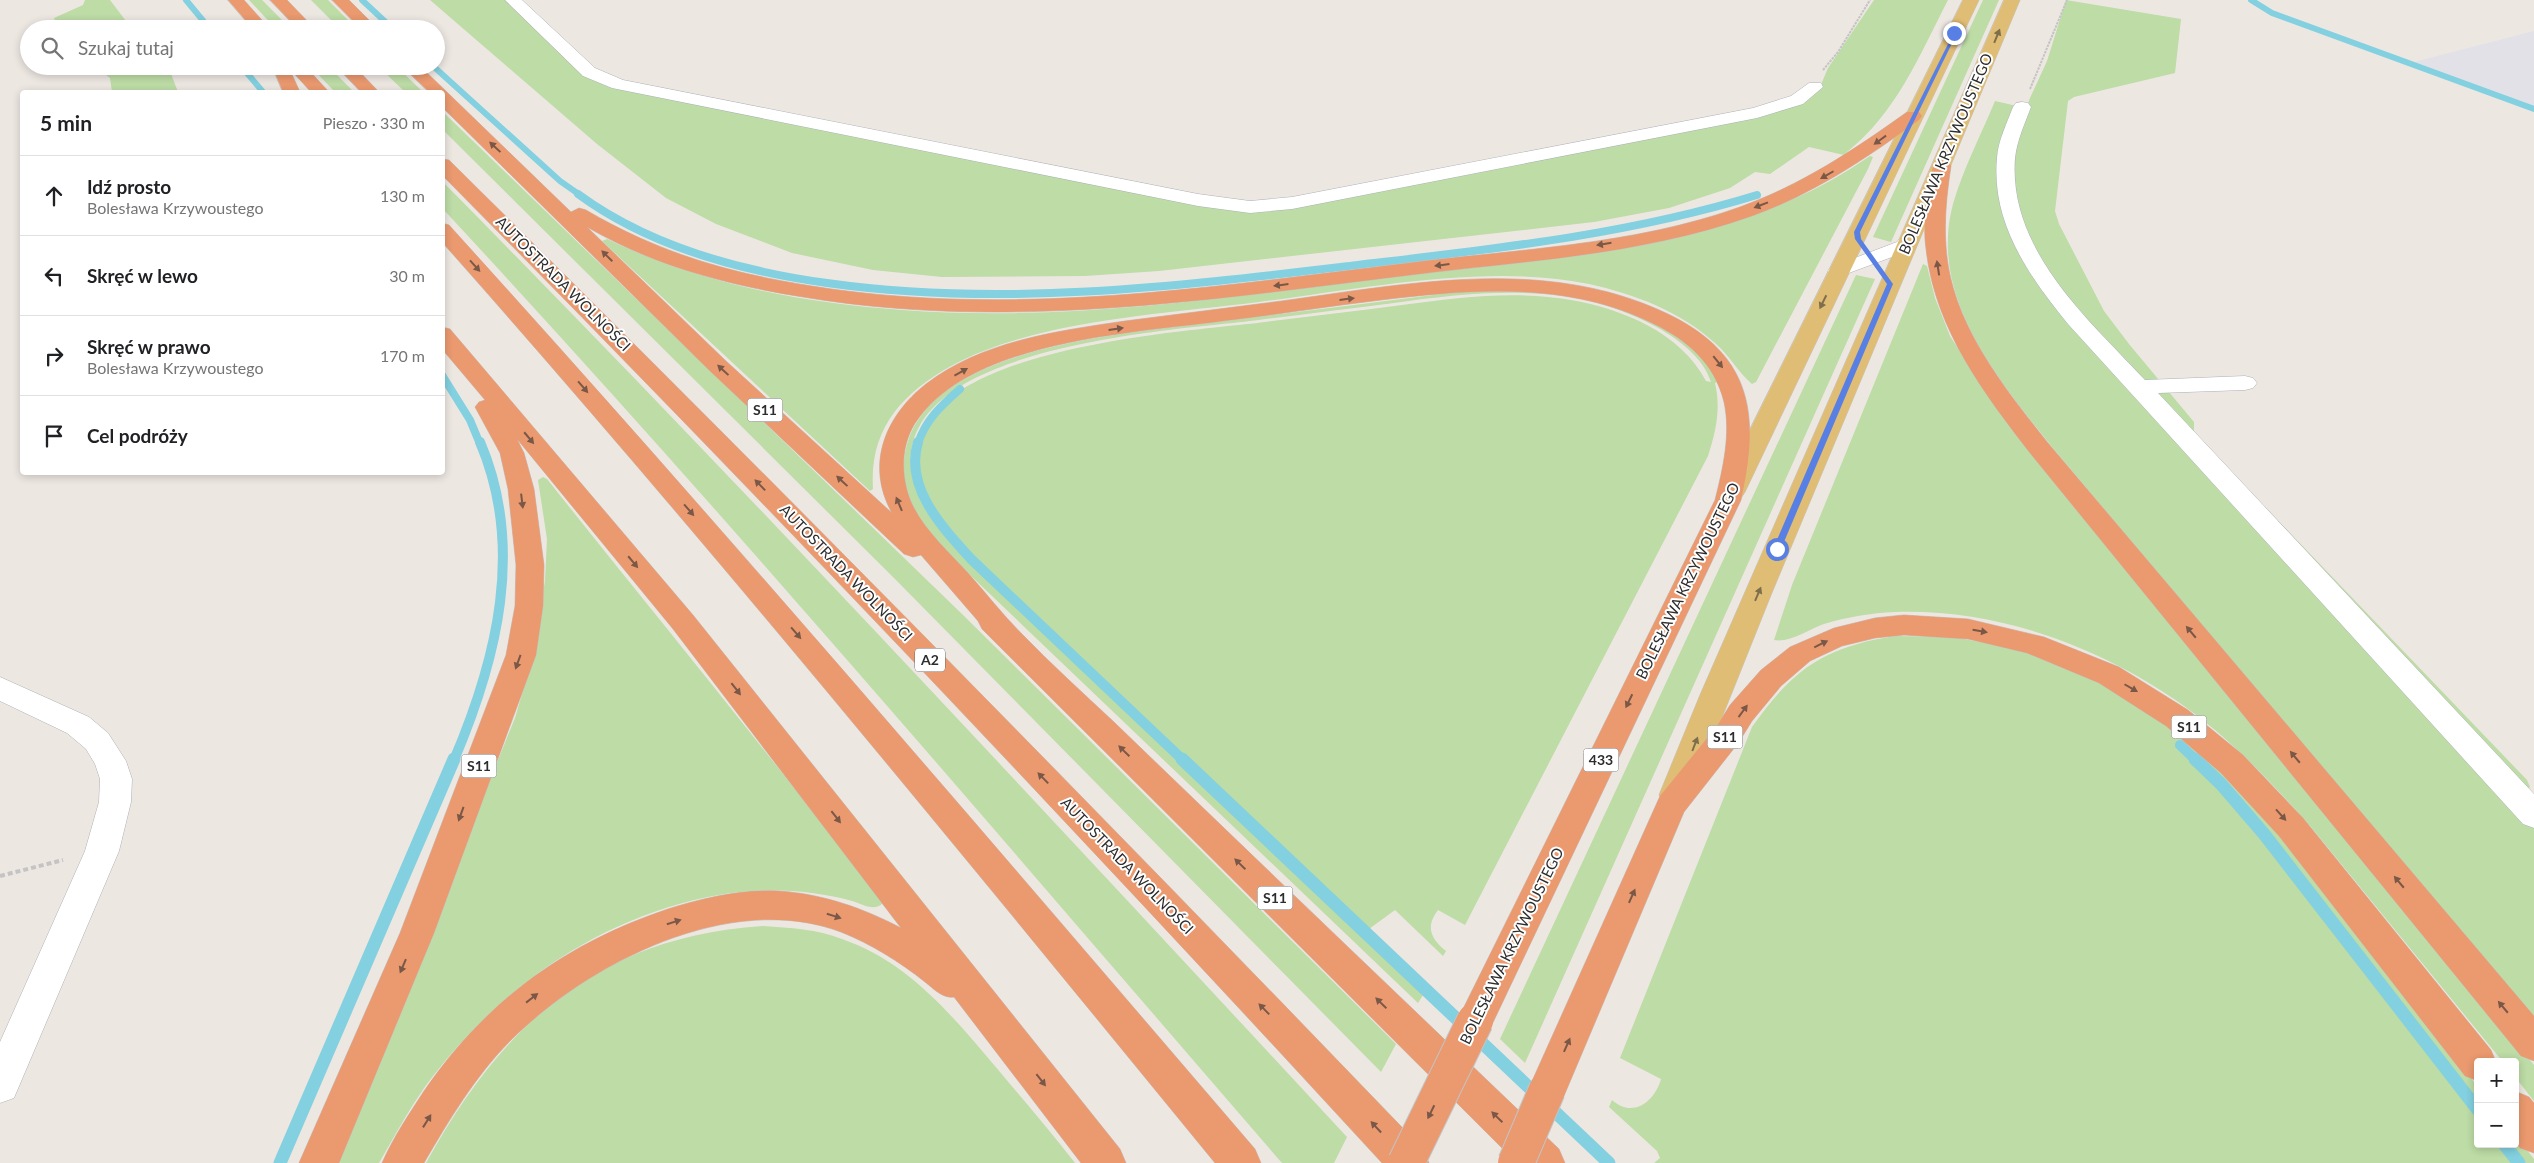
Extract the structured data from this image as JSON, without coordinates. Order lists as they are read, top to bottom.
{
  "streets": {
    "highway": [
      "BOLESŁAWA KRZYWOUSTEGO",
      "AUTOSTRADA WOLNOŚCI",
      "S11",
      "A2",
      "433"
    ]
  },
  "crossings": [
    ["BOLESŁAWA KRZYWOUSTEGO", "AUTOSTRADA WOLNOŚCI"],
    ["BOLESŁAWA KRZYWOUSTEGO", "S11"]
  ],
  "page": {
    "search": "Szukaj tutaj",
    "heading": ["5 min", "Pieszo · 330 m"],
    "list": [
      ["Idź prosto", "Bolesława Krzywoustego", "130 m"],
      ["Skręć w lewo", "30 m"],
      ["Skręć w prawo", "Bolesława Krzywoustego", "170 m"],
      "Cel podróży"
    ],
    "map_buttons": ["+", "−"]
  }
}
